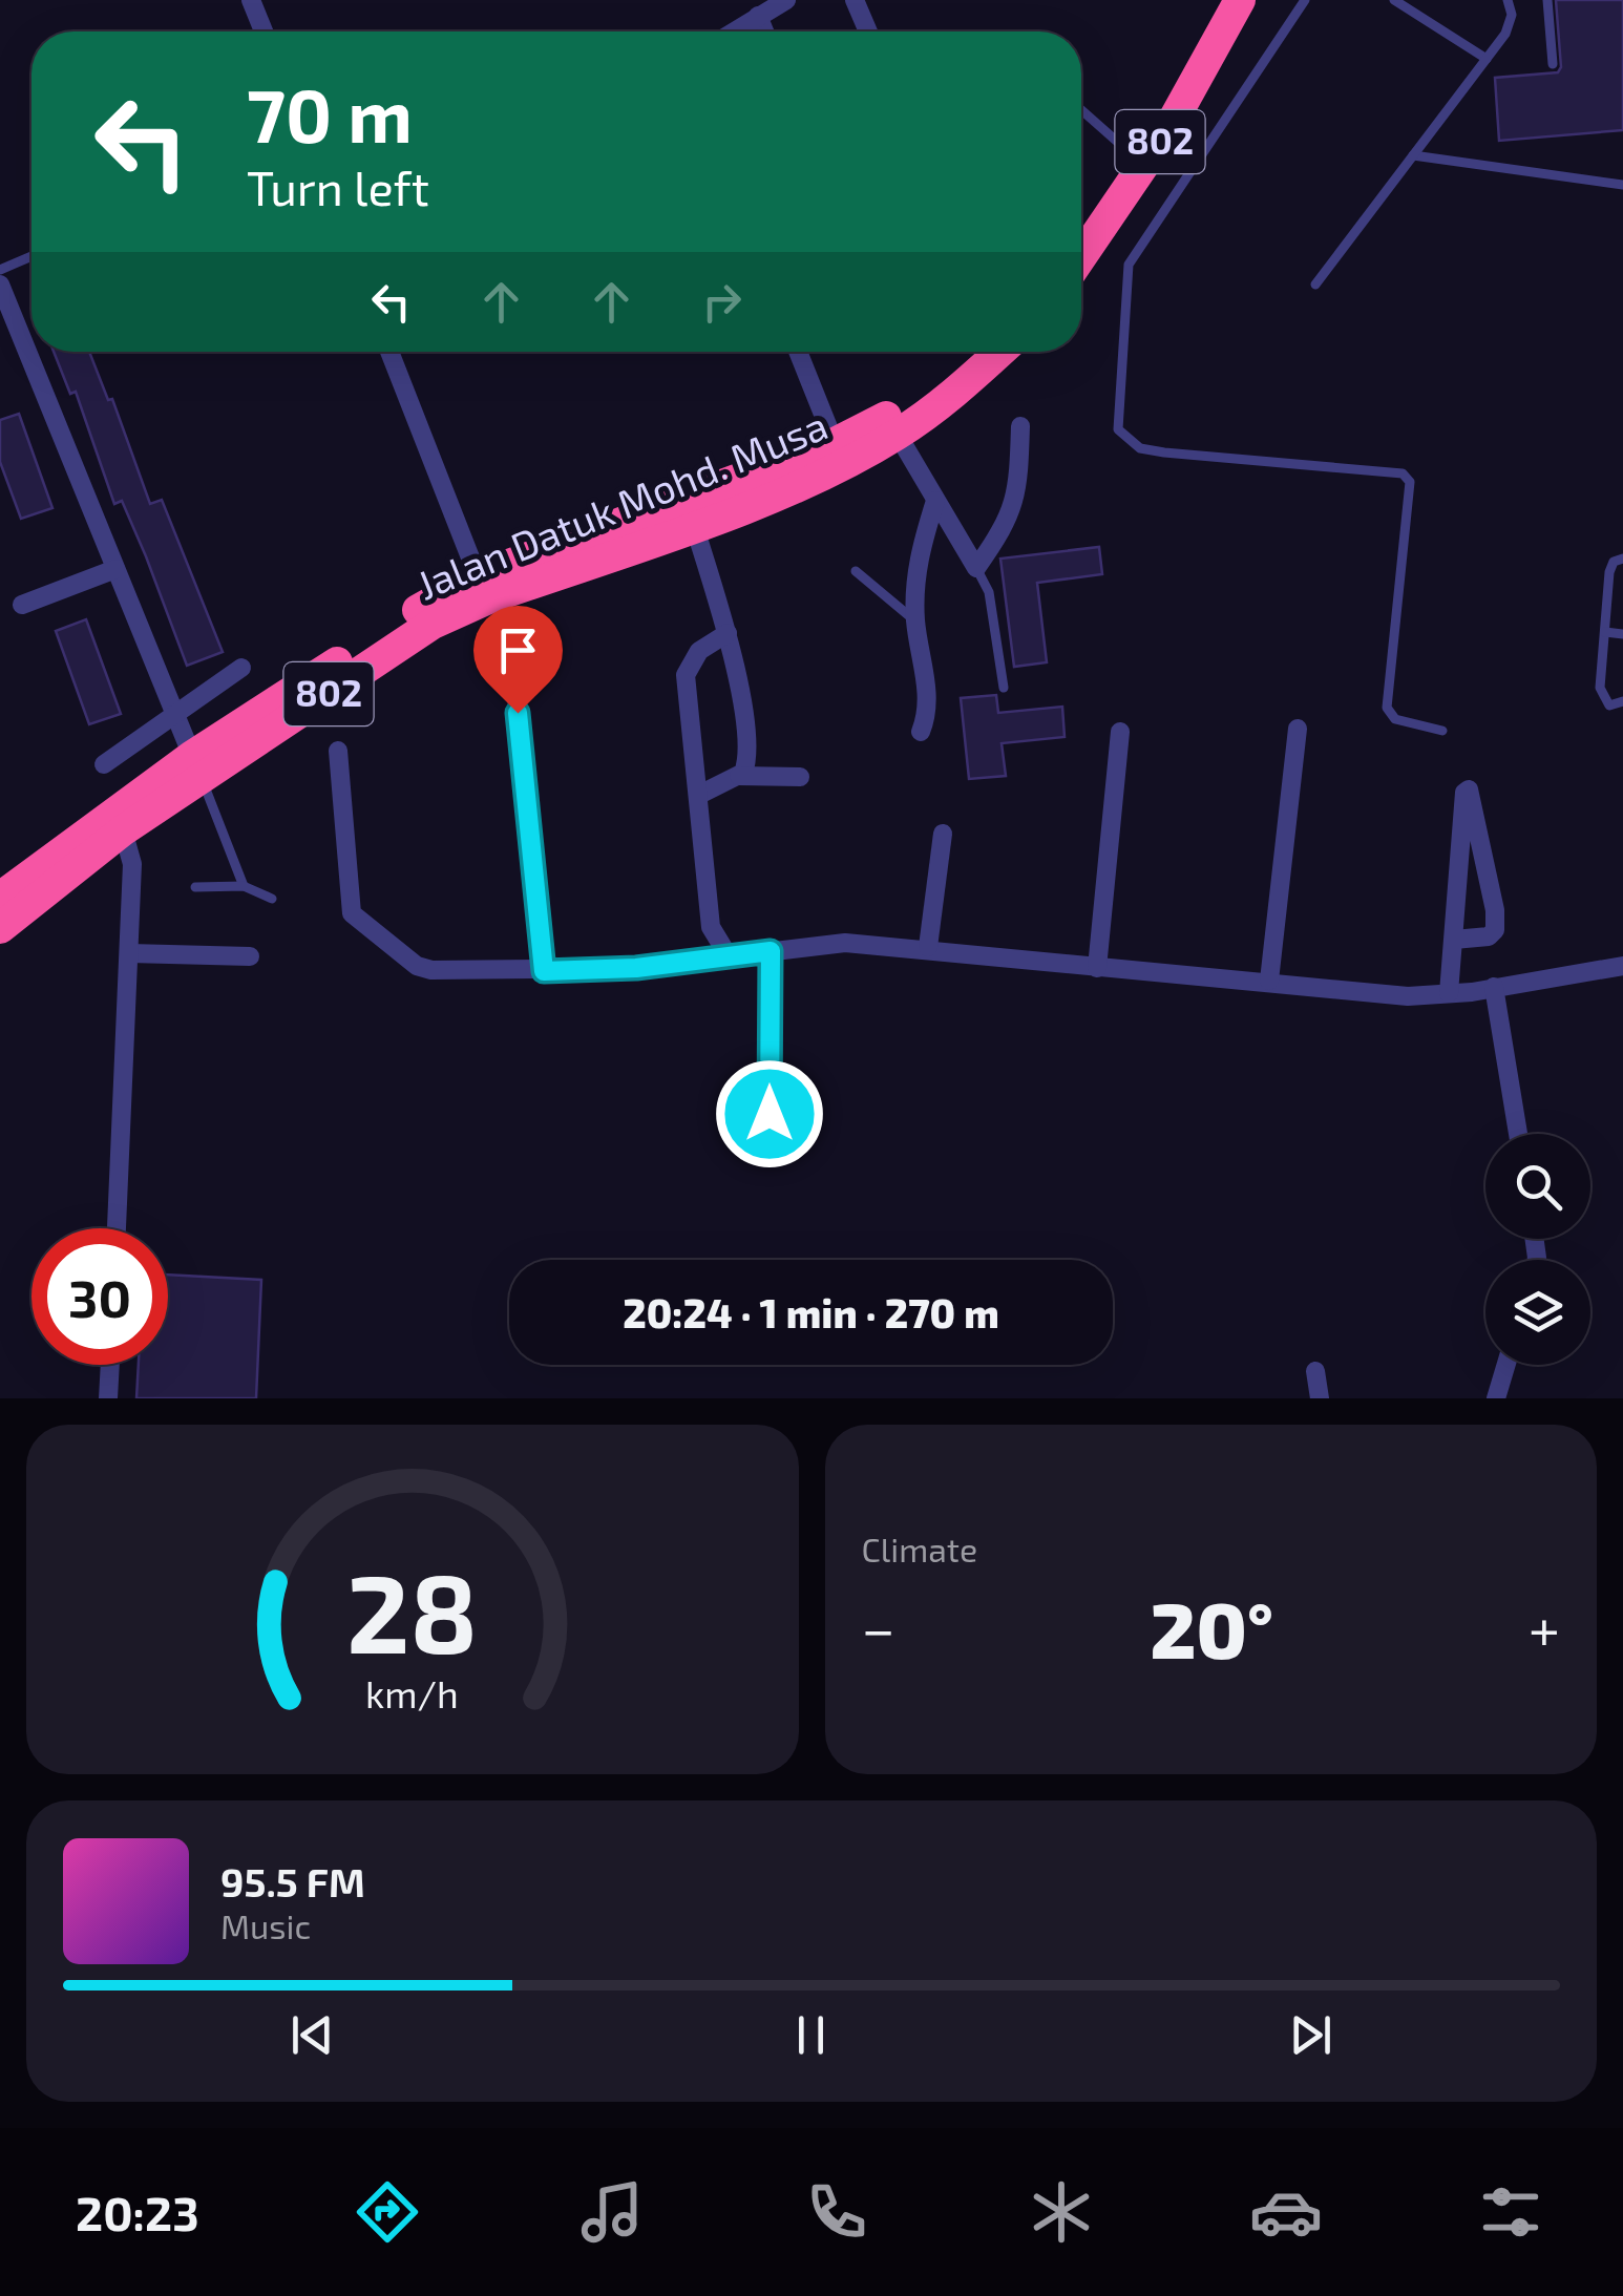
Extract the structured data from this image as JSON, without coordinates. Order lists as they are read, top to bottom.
{
  "streets": {
    "highway": ["802", "Jalan Datuk Mohd. Musa"]
  },
  "page": {
    "turn": ["70 m", "Turn left"],
    "limit": "30",
    "trip": "20:24 · 1 min · 270 m",
    "tile": "Climate",
    "heat": ["−", "20°", "+"],
    "song": ["95.5 FM", "Music"],
    "tabs": "20:23",
    "gauge": ["28", "km/h"]
  }
}
